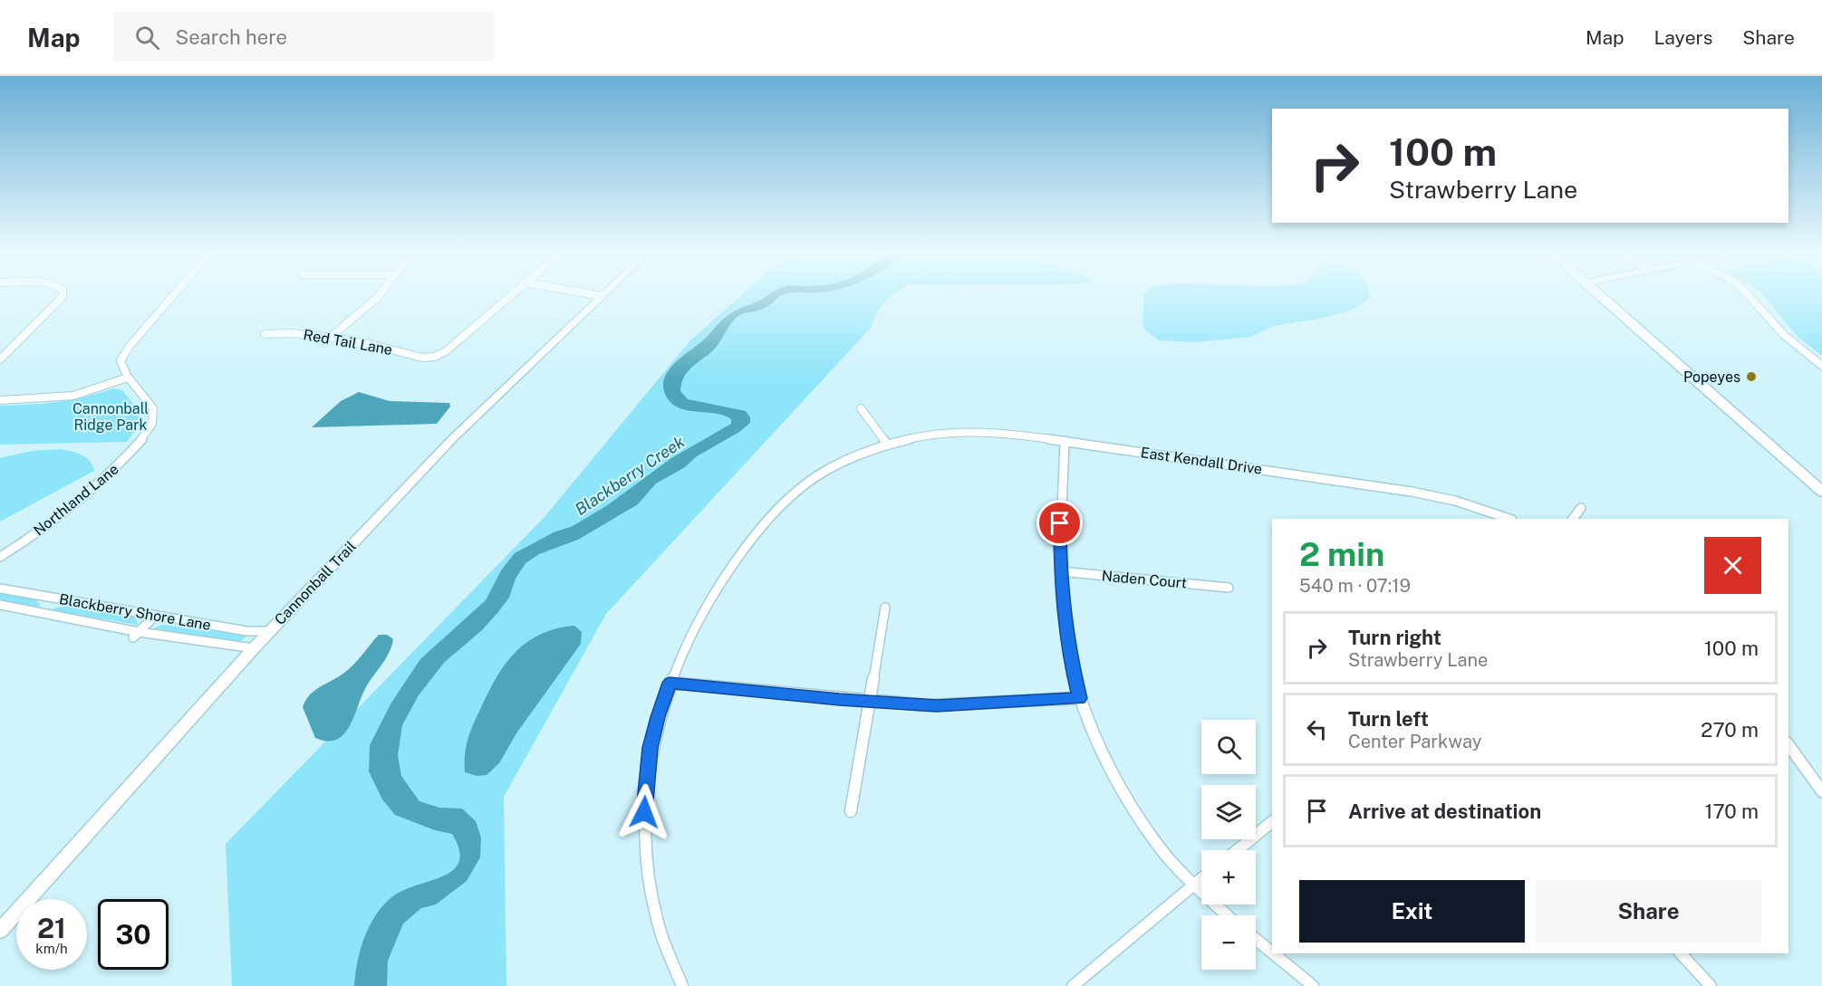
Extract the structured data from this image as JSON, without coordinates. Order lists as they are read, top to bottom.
{
  "streets": {
    "main road": ["Cannonball Trail"],
    "street": [
      "Red Tail Lane",
      "East Kendall Drive",
      "Northland Lane",
      "Naden Court",
      "Blackberry Shore Lane"
    ]
  },
  "crossings": [
    ["Cannonball Trail", "Blackberry Shore Lane"]
  ],
  "water": ["Blackberry Creek"],
  "parks": ["Cannonball Ridge Park"],
  "places": ["Popeyes"],
  "page": {
    "header": "Map",
    "search": "Search here",
    "nav": ["Map", "Layers", "Share"],
    "turn": ["100 m", "Strawberry Lane"],
    "heading": ["2 min", "540 m · 07:19"],
    "list": [
      {
        "name": "Turn right",
        "note": "Strawberry Lane",
        "value": "100 m"
      },
      {
        "name": "Turn left",
        "note": "Center Parkway",
        "value": "270 m"
      },
      {
        "name": "Arrive at destination",
        "value": "170 m"
      }
    ],
    "map_buttons": ["+", "−"],
    "buttons": ["Exit", "Share"],
    "speed": "21 km/h",
    "limit": "30"
  }
}
